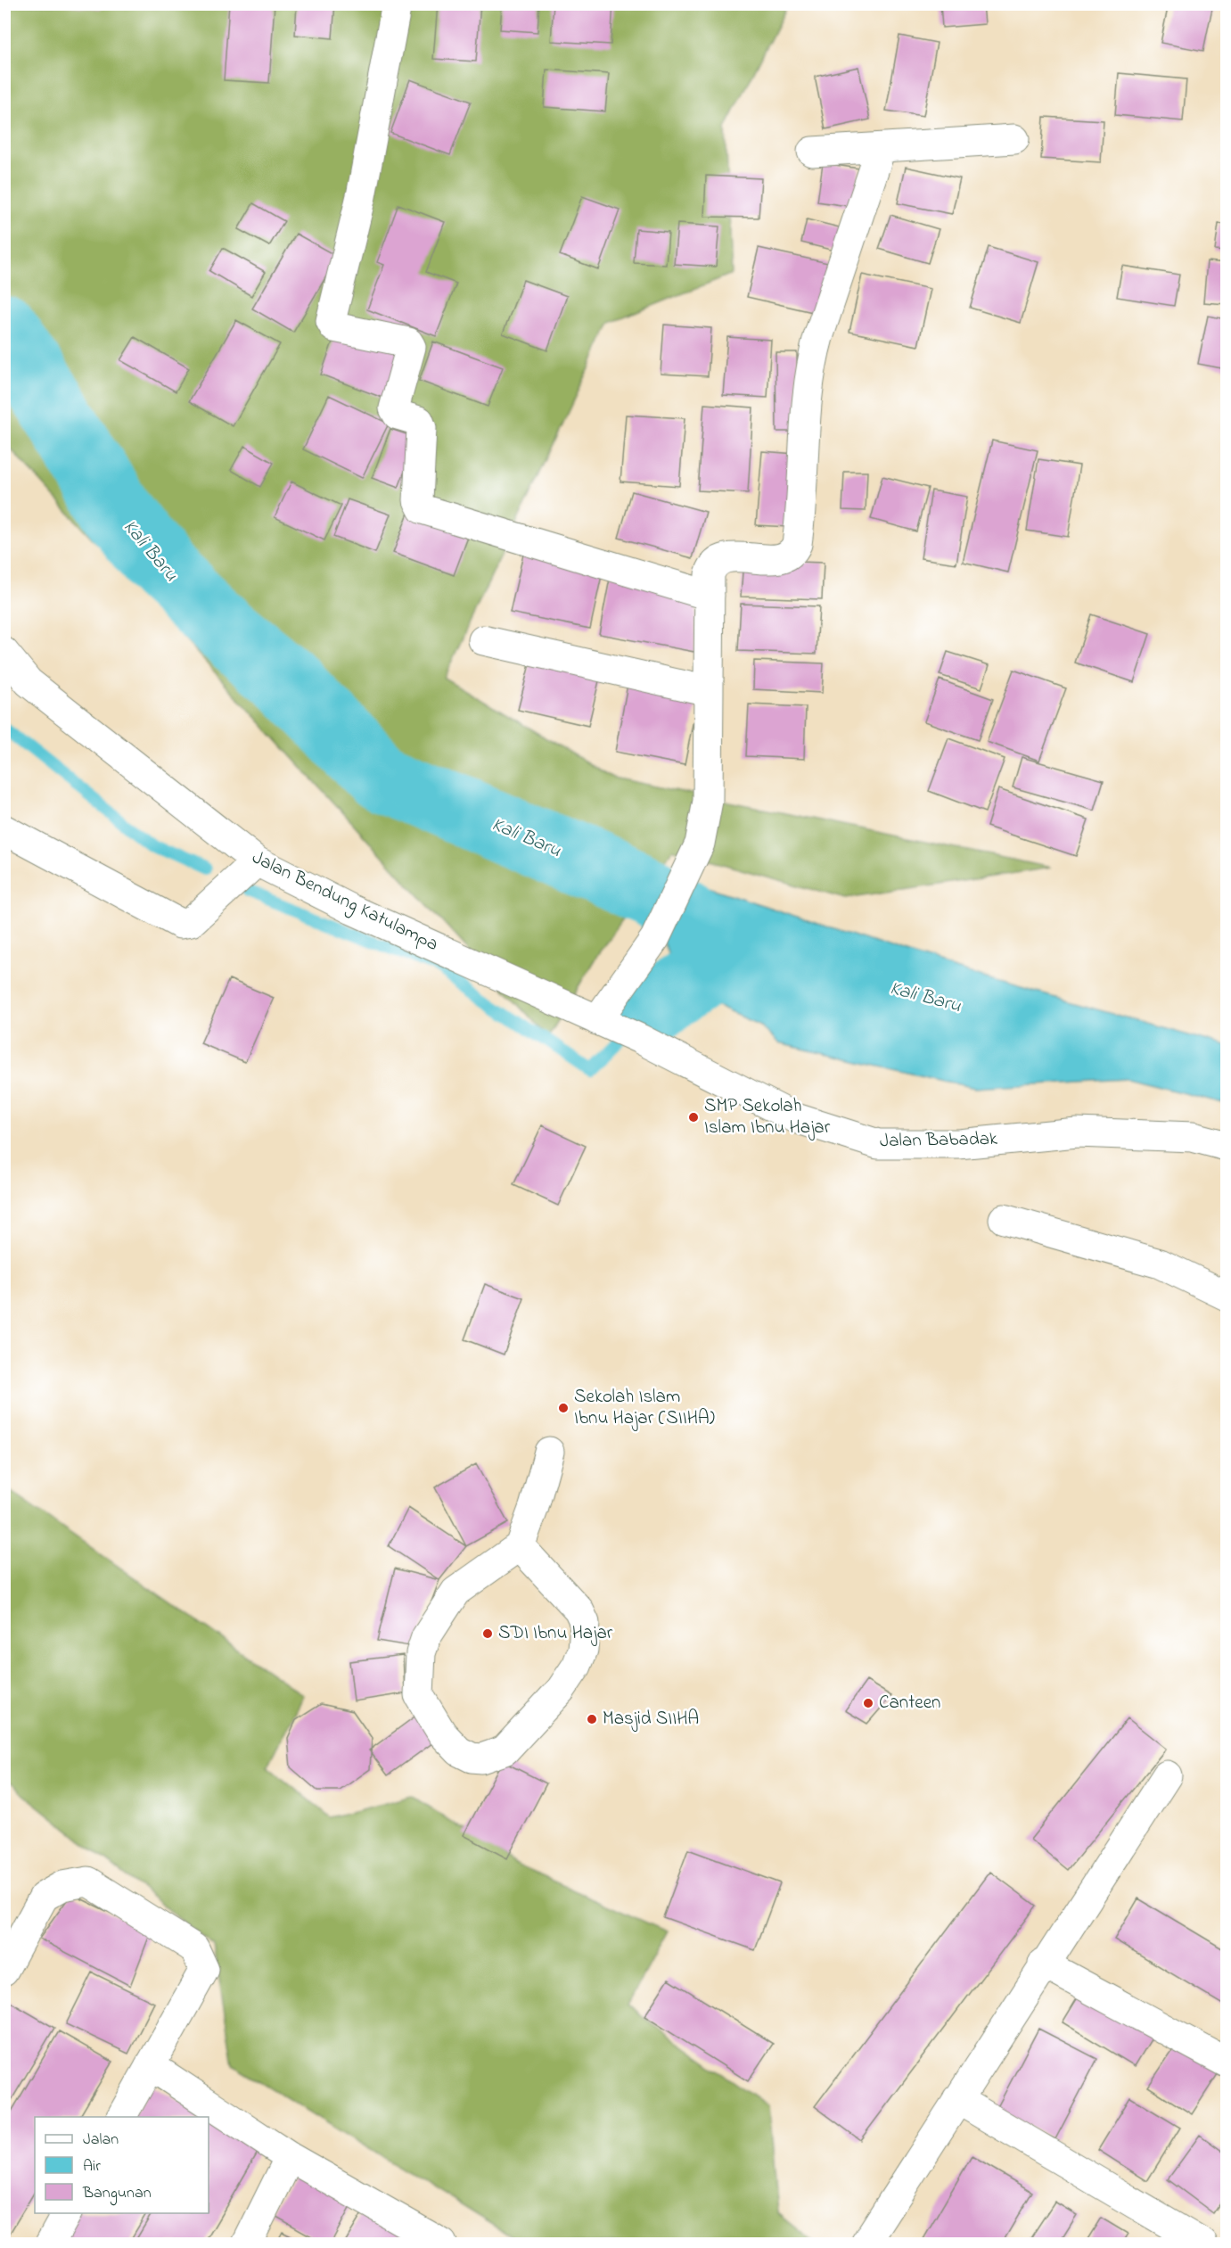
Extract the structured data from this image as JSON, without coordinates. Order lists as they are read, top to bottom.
{
  "streets": {
    "street": ["Jalan Bendung Katulampa", "Jalan Babadak"]
  },
  "crossings": [
    ["Jalan Bendung Katulampa", "Jalan Babadak"]
  ],
  "water": ["Kali Baru"],
  "places": [
    "SMP Sekolah Islam Ibnu Hajar",
    "Sekolah Islam Ibnu Hajar (SIIHA)",
    "SDI Ibnu Hajar",
    "Canteen",
    "Masjid SIIHA"
  ],
  "legend": ["Jalan", "Air", "Bangunan"]
}
